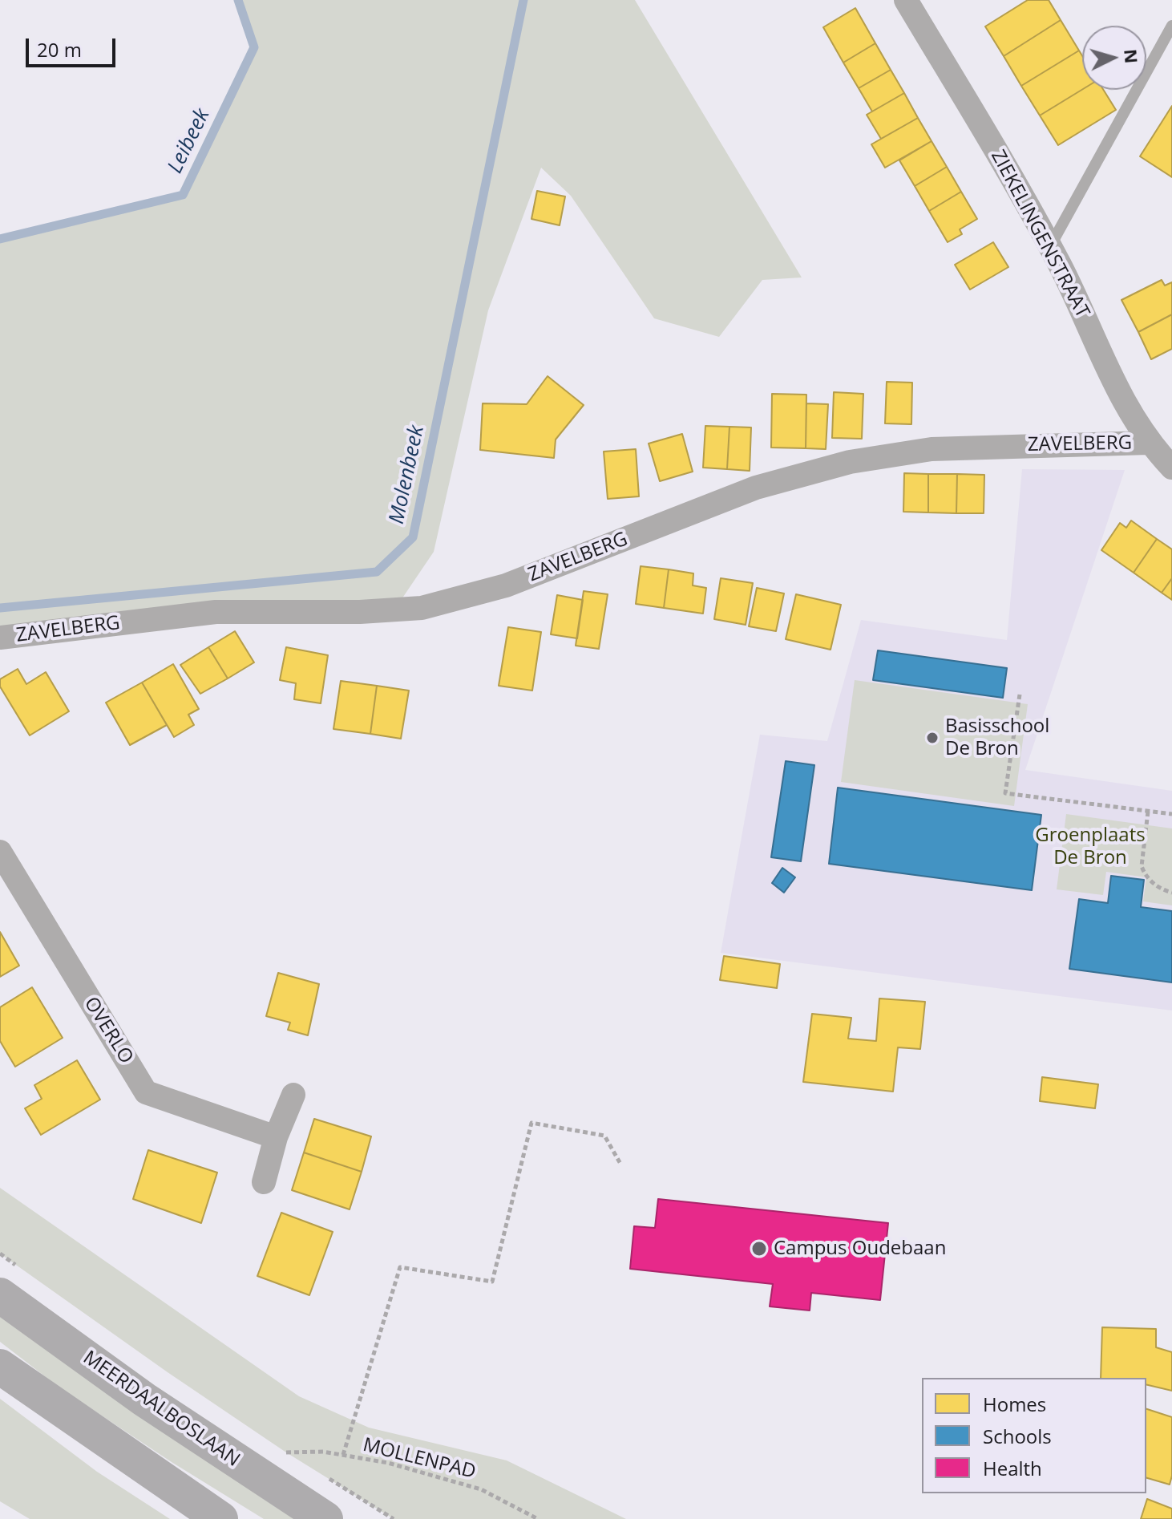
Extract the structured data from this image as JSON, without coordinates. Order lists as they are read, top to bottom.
{
  "streets": {
    "highway": ["MEERDAALBOSLAAN"],
    "street": ["ZIEKELINGENSTRAAT", "ZAVELBERG", "OVERLO"],
    "path": ["MOLLENPAD"]
  },
  "crossings": [
    ["ZIEKELINGENSTRAAT", "ZAVELBERG"]
  ],
  "water": ["Leibeek", "Molenbeek"],
  "parks": ["Groenplaats De Bron"],
  "places": ["Basisschool De Bron", "Campus Oudebaan"],
  "legend": ["Homes", "Schools", "Health"],
  "scale_bar": "20 m",
  "north": "right"
}
